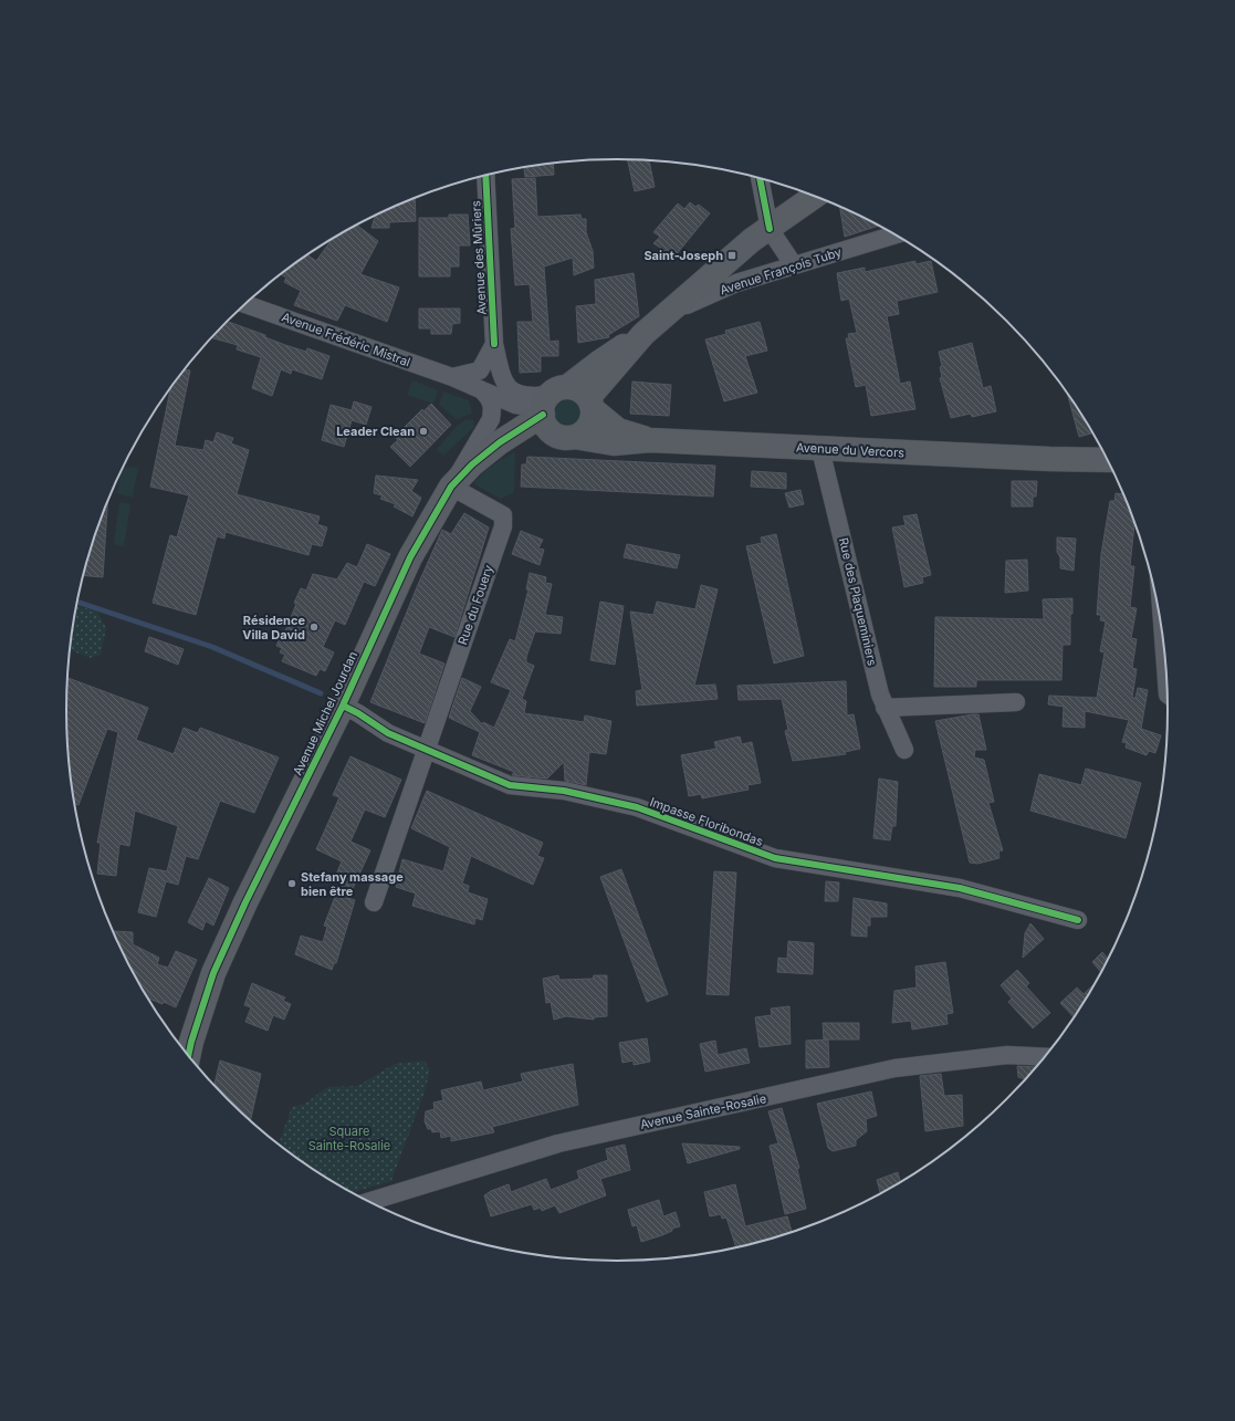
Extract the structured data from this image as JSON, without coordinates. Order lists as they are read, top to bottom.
{
  "streets": {
    "street": [
      "Avenue des Mûriers",
      "Avenue François Tuby",
      "Avenue Frédéric Mistral",
      "Avenue du Vercors",
      "Rue des Plaqueminiers",
      "Rue du Fouery",
      "Avenue Michel Jourdan",
      "Impasse Floribondas",
      "Avenue Sainte-Rosalie"
    ]
  },
  "crossings": [
    ["Avenue des Mûriers", "Avenue Frédéric Mistral"],
    ["Avenue des Mûriers", "Avenue du Vercors"],
    ["Avenue des Mûriers", "Avenue Michel Jourdan"],
    ["Avenue François Tuby", "Avenue Michel Jourdan"],
    ["Avenue Frédéric Mistral", "Avenue du Vercors"],
    ["Avenue Frédéric Mistral", "Avenue Michel Jourdan"],
    ["Avenue du Vercors", "Rue des Plaqueminiers"],
    ["Avenue du Vercors", "Avenue Michel Jourdan"],
    ["Rue du Fouery", "Avenue Michel Jourdan"],
    ["Rue du Fouery", "Impasse Floribondas"],
    ["Avenue Michel Jourdan", "Impasse Floribondas"]
  ],
  "parks": ["Square Sainte-Rosalie"],
  "places": {
    "transit": ["Saint-Joseph"],
    "other": ["Leader Clean", "Résidence Villa David", "Stefany massage bien être"]
  }
}
